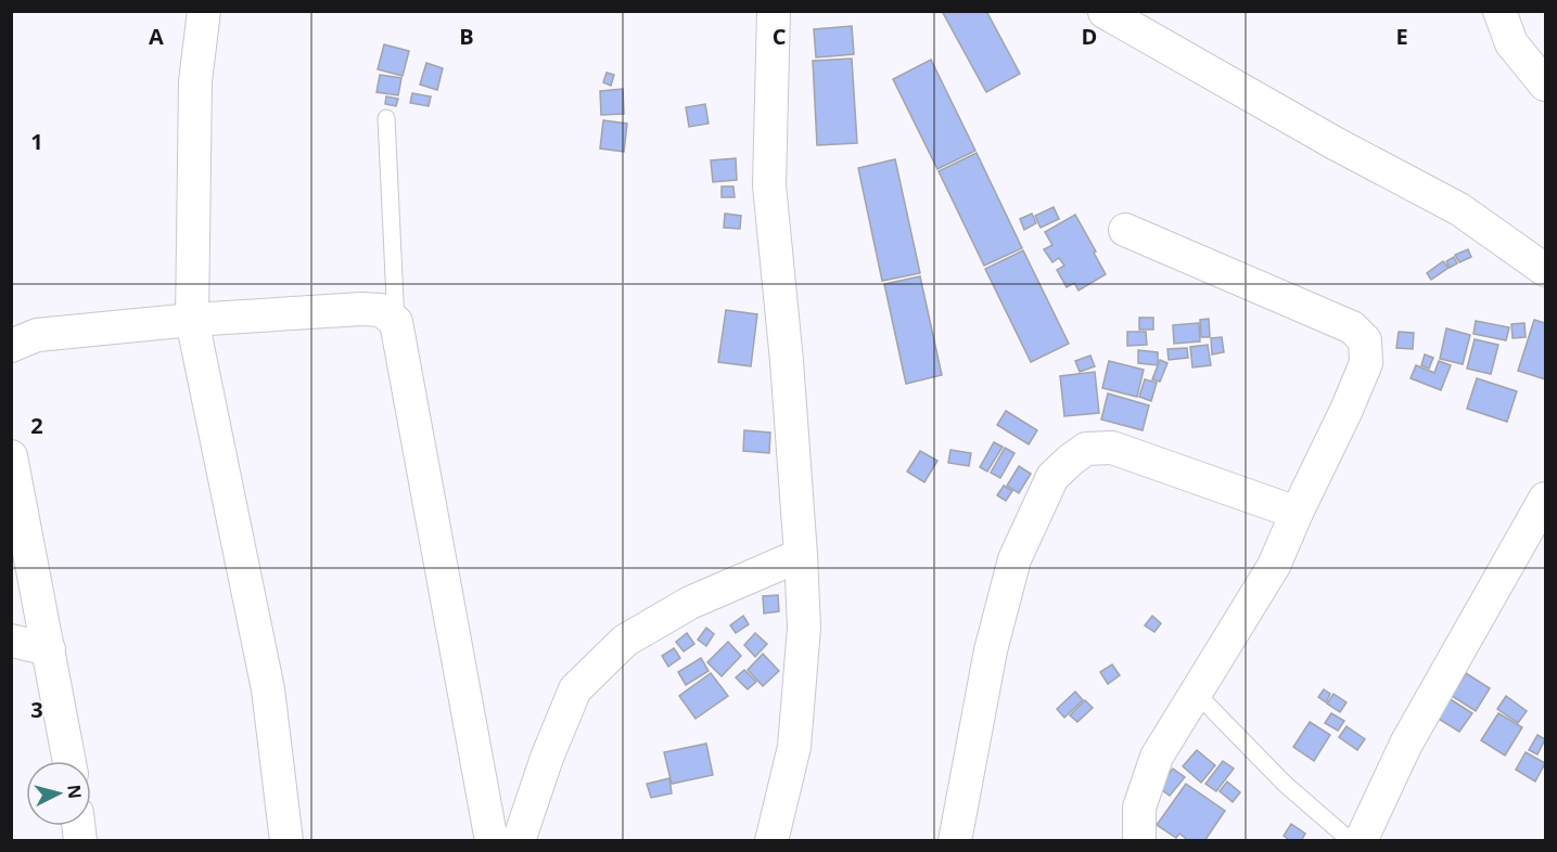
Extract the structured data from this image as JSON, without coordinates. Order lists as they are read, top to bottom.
{
  "north": "right",
  "grid": {
    "columns": [
      "A",
      "B",
      "C",
      "D",
      "E"
    ],
    "rows": ["1", "2", "3"]
  }
}
